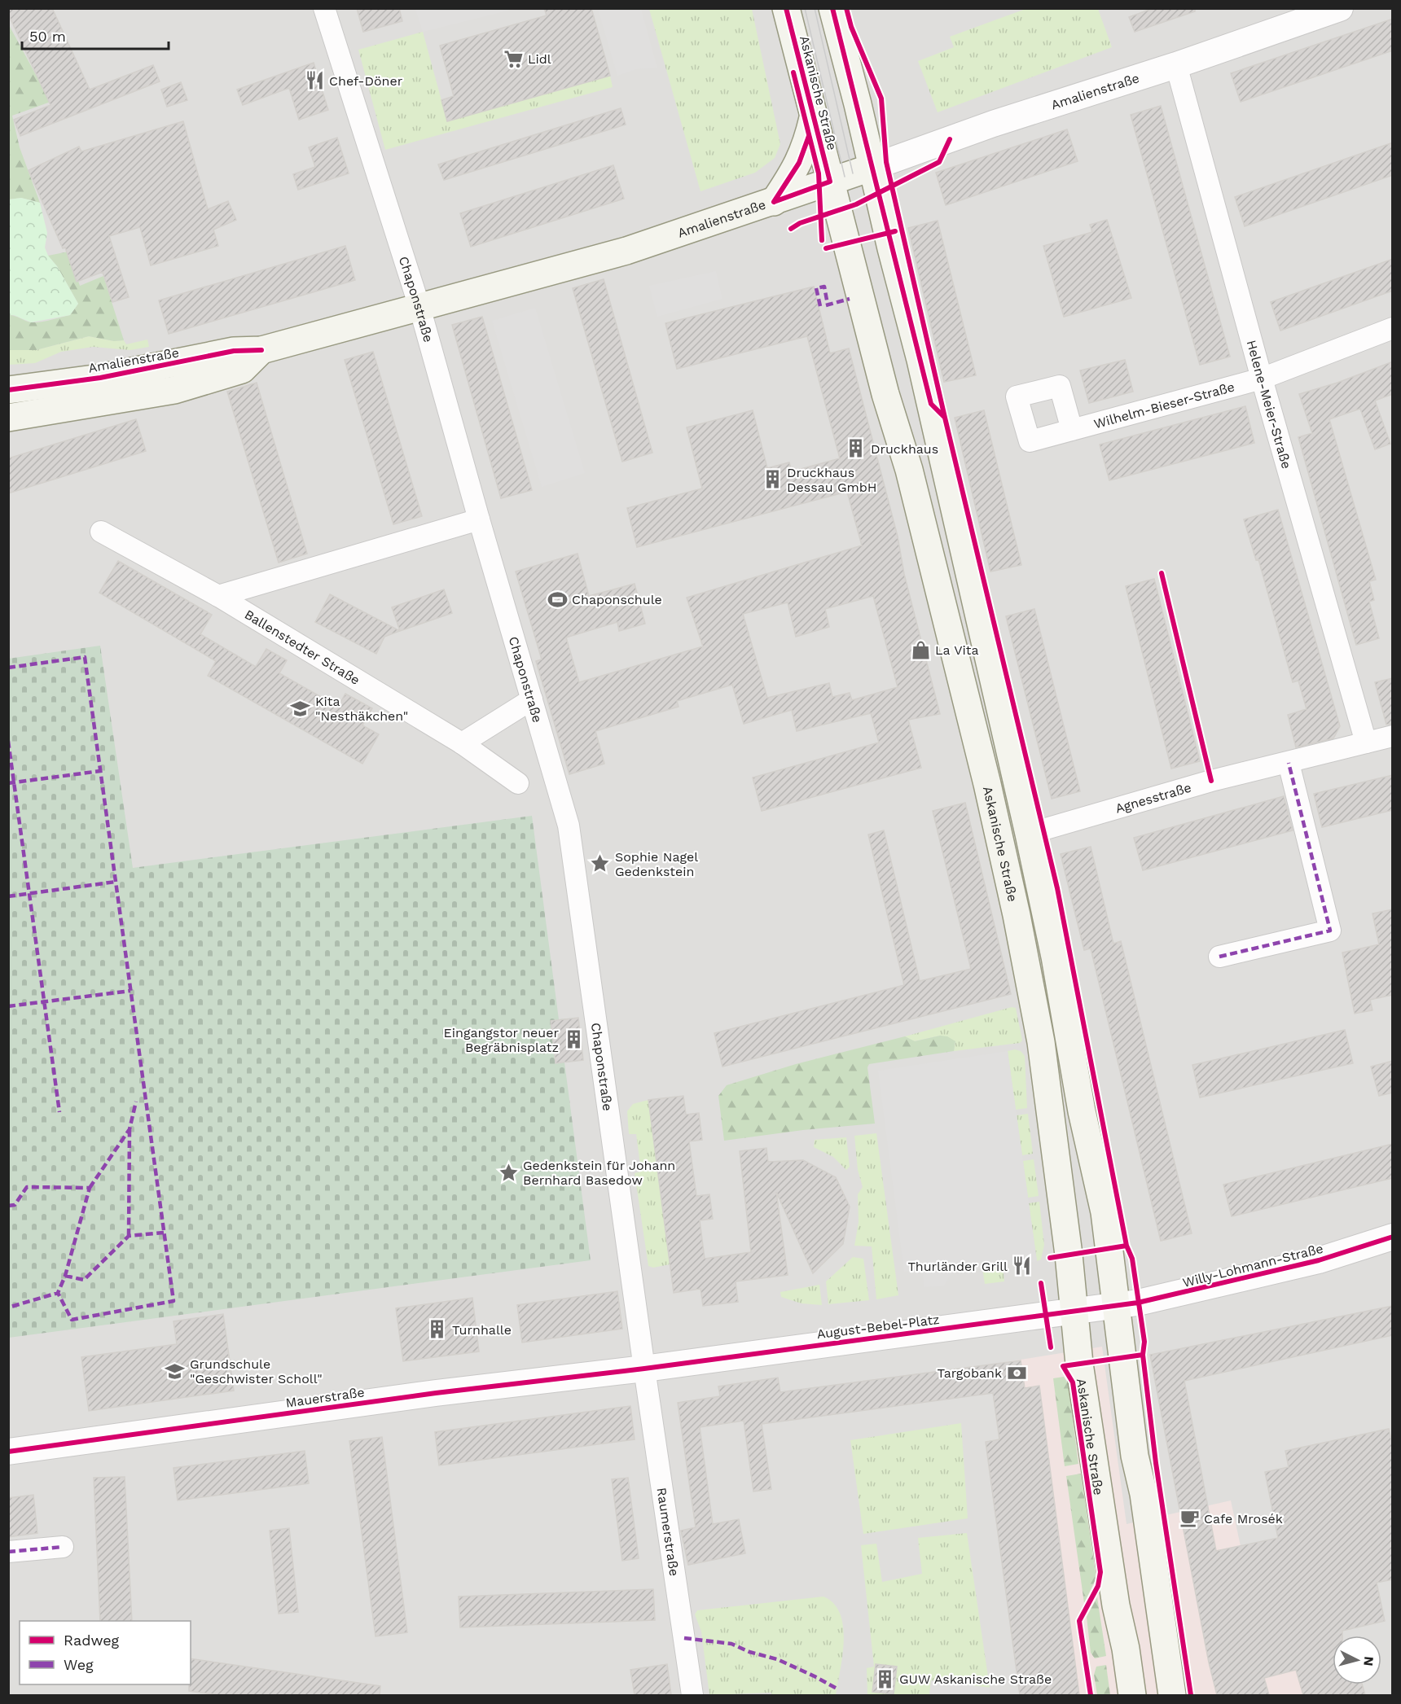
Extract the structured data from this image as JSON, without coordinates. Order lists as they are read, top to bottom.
{
  "streets": {
    "main road": ["Amalienstraße", "Askanische Straße"],
    "street": [
      "Chaponstraße",
      "Helene-Meier-Straße",
      "Wilhelm-Bieser-Straße",
      "Ballenstedter Straße",
      "Agnesstraße",
      "Willy-Lohmann-Straße",
      "August-Bebel-Platz",
      "Mauerstraße",
      "Raumerstraße"
    ]
  },
  "crossings": [
    ["Amalienstraße", "Askanische Straße"],
    ["Amalienstraße", "Chaponstraße"],
    ["Amalienstraße", "Helene-Meier-Straße"],
    ["Askanische Straße", "August-Bebel-Platz"],
    ["Chaponstraße", "Ballenstedter Straße"],
    ["Chaponstraße", "August-Bebel-Platz"],
    ["Chaponstraße", "Mauerstraße"],
    ["Chaponstraße", "Raumerstraße"],
    ["Helene-Meier-Straße", "Wilhelm-Bieser-Straße"],
    ["Helene-Meier-Straße", "Agnesstraße"],
    ["Willy-Lohmann-Straße", "August-Bebel-Platz"],
    ["August-Bebel-Platz", "Mauerstraße"],
    ["August-Bebel-Platz", "Raumerstraße"],
    ["Mauerstraße", "Raumerstraße"]
  ],
  "places": {
    "supermarket": ["Lidl"],
    "restaurant": ["Chef-Döner", "Thurländer Grill"],
    "building": [
      "Druckhaus",
      "Druckhaus Dessau GmbH",
      "Eingangstor neuer Begräbnisplatz",
      "Turnhalle",
      "GUW Askanische Straße"
    ],
    "sports": ["Chaponschule"],
    "shop": ["La Vita"],
    "school or university": ["Kita \"Nesthäkchen\"", "Grundschule \"Geschwister Scholl\""],
    "place": ["Sophie Nagel Gedenkstein", "Gedenkstein für Johann Bernhard Basedow"],
    "bank": ["Targobank"],
    "cafe": ["Cafe Mrosék"]
  },
  "legend": ["Radweg", "Weg"],
  "scale_bar": "50 m",
  "north": "right"
}
